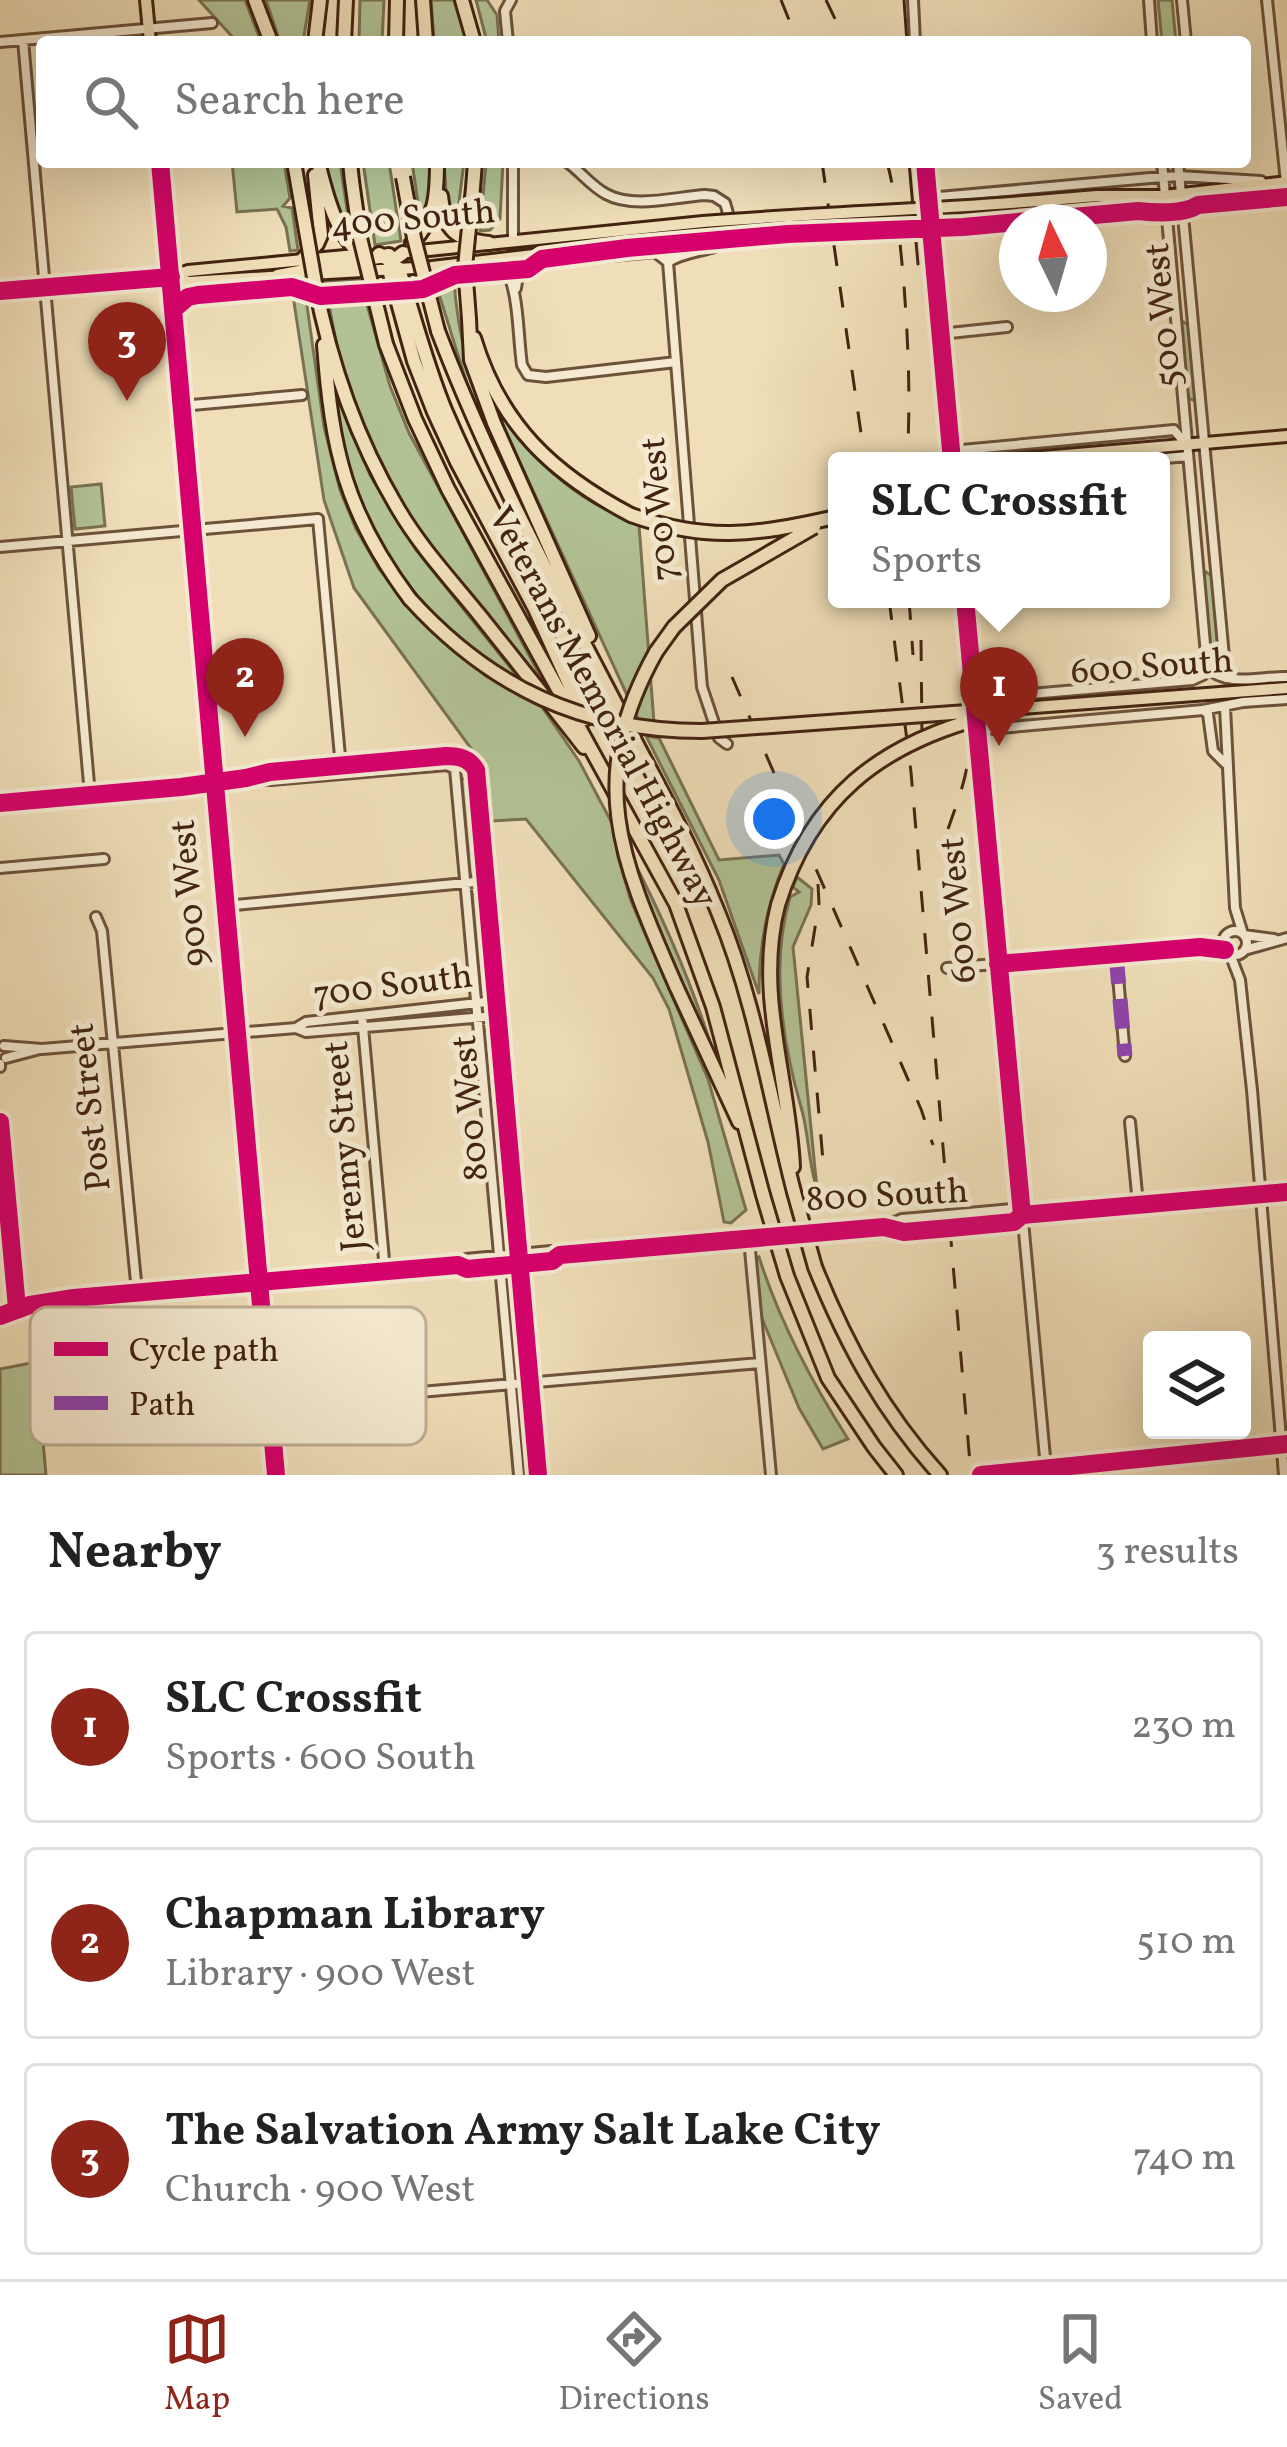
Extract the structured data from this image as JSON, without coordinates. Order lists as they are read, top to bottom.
{
  "streets": {
    "highway": ["Veterans Memorial Highway"],
    "main road": ["400 South", "600 South", "900 West"],
    "street": [
      "500 West",
      "700 West",
      "600 West",
      "700 South",
      "Post Street",
      "800 West",
      "Jeremy Street",
      "800 South"
    ]
  },
  "crossings": [
    ["400 South", "500 West"],
    ["400 South", "700 West"],
    ["400 South", "900 West"],
    ["500 West", "600 South"],
    ["600 South", "600 West"],
    ["900 West", "700 South"],
    ["900 West", "800 South"],
    ["600 West", "800 South"],
    ["700 South", "Post Street"],
    ["700 South", "800 West"],
    ["700 South", "Jeremy Street"],
    ["Post Street", "800 South"],
    ["800 West", "800 South"],
    ["Jeremy Street", "800 South"]
  ],
  "legend": ["Cycle path", "Path"],
  "north": "top",
  "page": {
    "search": "Search here",
    "pins": ["3", "2", "1"],
    "popup": ["SLC Crossfit", "Sports"],
    "heading": ["Nearby", "3 results"],
    "list": [
      {
        "mark": "1",
        "name": "SLC Crossfit",
        "note": "Sports · 600 South",
        "value": "230 m"
      },
      {
        "mark": "2",
        "name": "Chapman Library",
        "note": "Library · 900 West",
        "value": "510 m"
      },
      {
        "mark": "3",
        "name": "The Salvation Army Salt Lake City",
        "note": "Church · 900 West",
        "value": "740 m"
      }
    ],
    "nav": ["Map", "Directions", "Saved"]
  }
}
